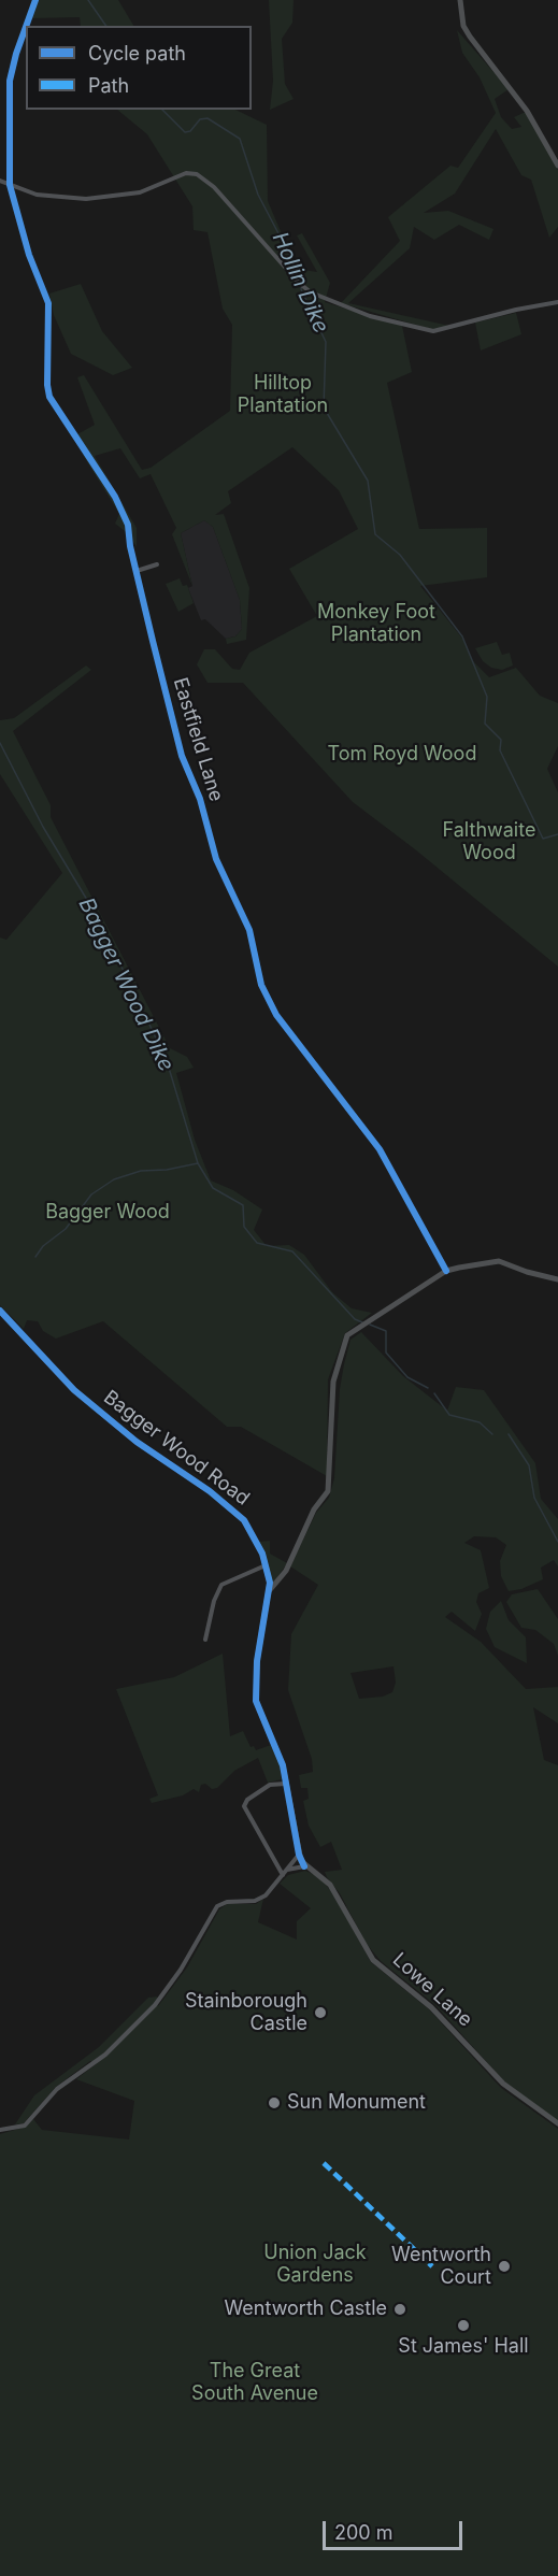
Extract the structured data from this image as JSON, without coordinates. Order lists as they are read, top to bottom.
{
  "streets": {
    "street": ["Eastfield Lane", "Bagger Wood Road", "Lowe Lane"]
  },
  "water": ["Hollin Dike", "Bagger Wood Dike"],
  "parks": [
    "Hilltop Plantation",
    "Monkey Foot Plantation",
    "Tom Royd Wood",
    "Falthwaite Wood",
    "Bagger Wood",
    "Union Jack Gardens",
    "The Great South Avenue"
  ],
  "places": [
    "Stainborough Castle",
    "Sun Monument",
    "Wentworth Court",
    "Wentworth Castle",
    "St James' Hall"
  ],
  "legend": ["Cycle path", "Path"],
  "scale_bar": "200 m"
}
